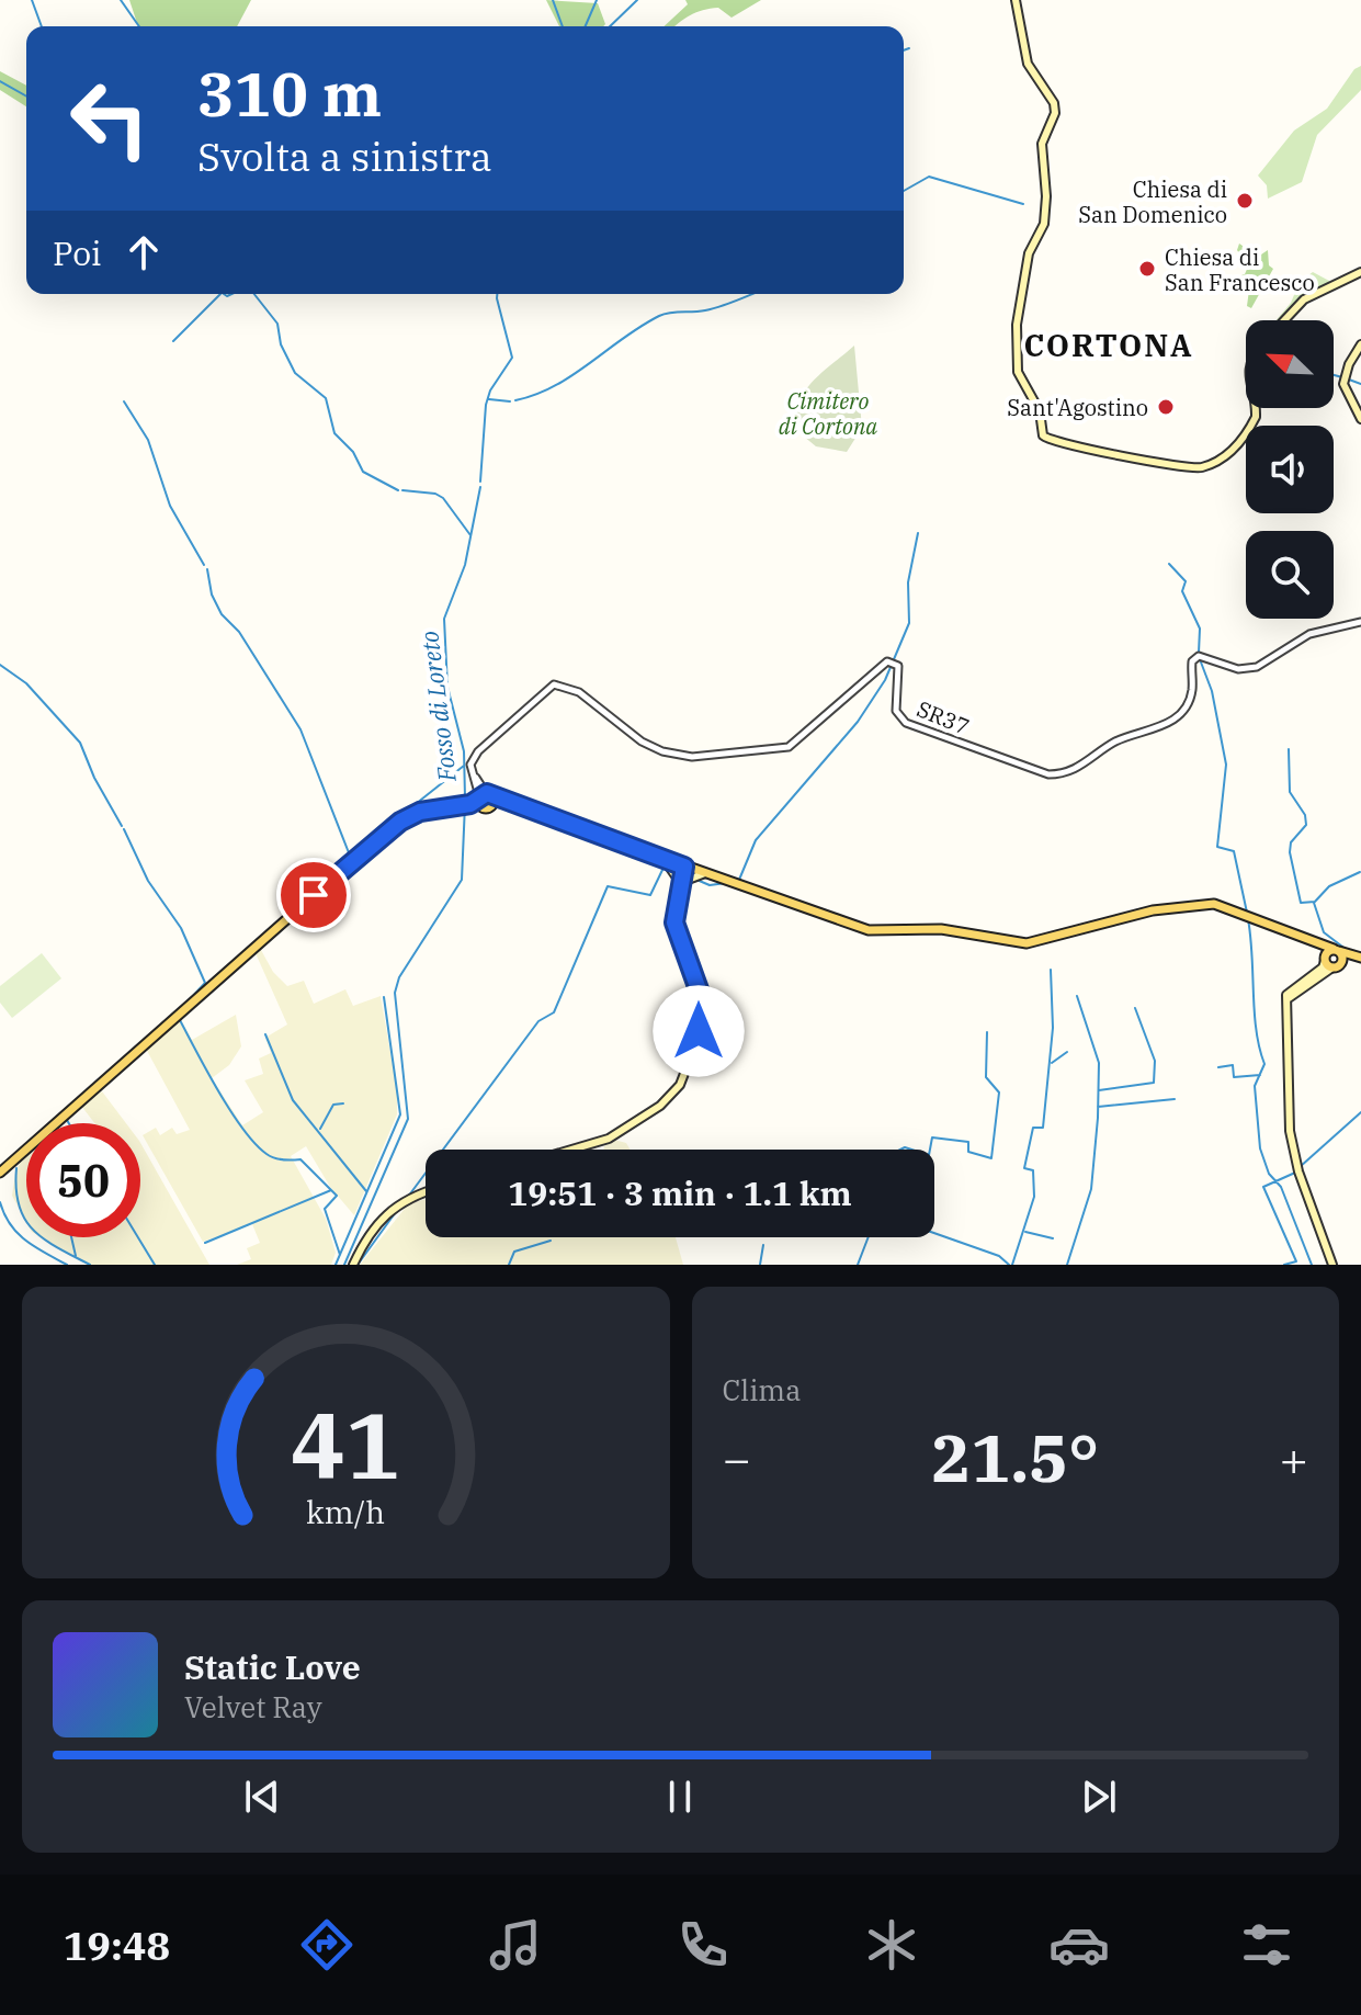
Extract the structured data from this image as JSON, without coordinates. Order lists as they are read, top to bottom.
{
  "streets": {
    "street": ["SR37"]
  },
  "districts": ["CORTONA"],
  "water": ["Fosso di Loreto"],
  "parks": ["Cimitero di Cortona"],
  "places": ["Chiesa di San Domenico", "Chiesa di San Francesco", "Sant'Agostino"],
  "north": "top left",
  "page": {
    "turn": ["310 m", "Svolta a sinistra"],
    "then": "Poi",
    "limit": "50",
    "trip": "19:51 · 3 min · 1.1 km",
    "tile": "Clima",
    "heat": ["−", "21.5°", "+"],
    "song": ["Static Love", "Velvet Ray"],
    "tabs": "19:48",
    "gauge": ["41", "km/h"]
  }
}
